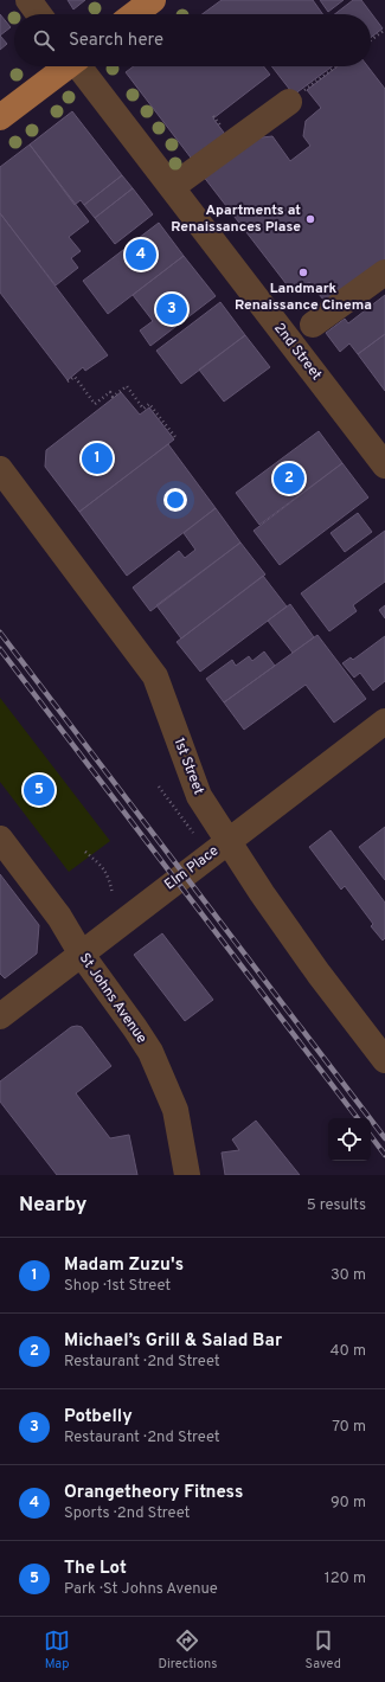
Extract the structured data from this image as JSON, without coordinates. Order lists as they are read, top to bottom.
{
  "streets": {
    "street": [
      "2nd Street",
      "1st Street",
      "Elm Place",
      "St Johns Avenue"
    ]
  },
  "crossings": [
    ["1st Street", "Elm Place"],
    ["Elm Place", "St Johns Avenue"]
  ],
  "places": ["Apartments at Renaissances Plase", "Landmark Renaissance Cinema"],
  "page": {
    "search": "Search here",
    "pins": [
      "4",
      "3",
      "1",
      "2",
      "5"
    ],
    "heading": ["Nearby", "5 results"],
    "list": [
      {
        "mark": "1",
        "name": "Madam Zuzu's",
        "note": "Shop · 1st Street",
        "value": "30 m"
      },
      {
        "mark": "2",
        "name": "Michael’s Grill & Salad Bar",
        "note": "Restaurant · 2nd Street",
        "value": "40 m"
      },
      {
        "mark": "3",
        "name": "Potbelly",
        "note": "Restaurant · 2nd Street",
        "value": "70 m"
      },
      {
        "mark": "4",
        "name": "Orangetheory Fitness",
        "note": "Sports · 2nd Street",
        "value": "90 m"
      },
      {
        "mark": "5",
        "name": "The Lot",
        "note": "Park · St Johns Avenue",
        "value": "120 m"
      }
    ],
    "nav": ["Map", "Directions", "Saved"]
  }
}
